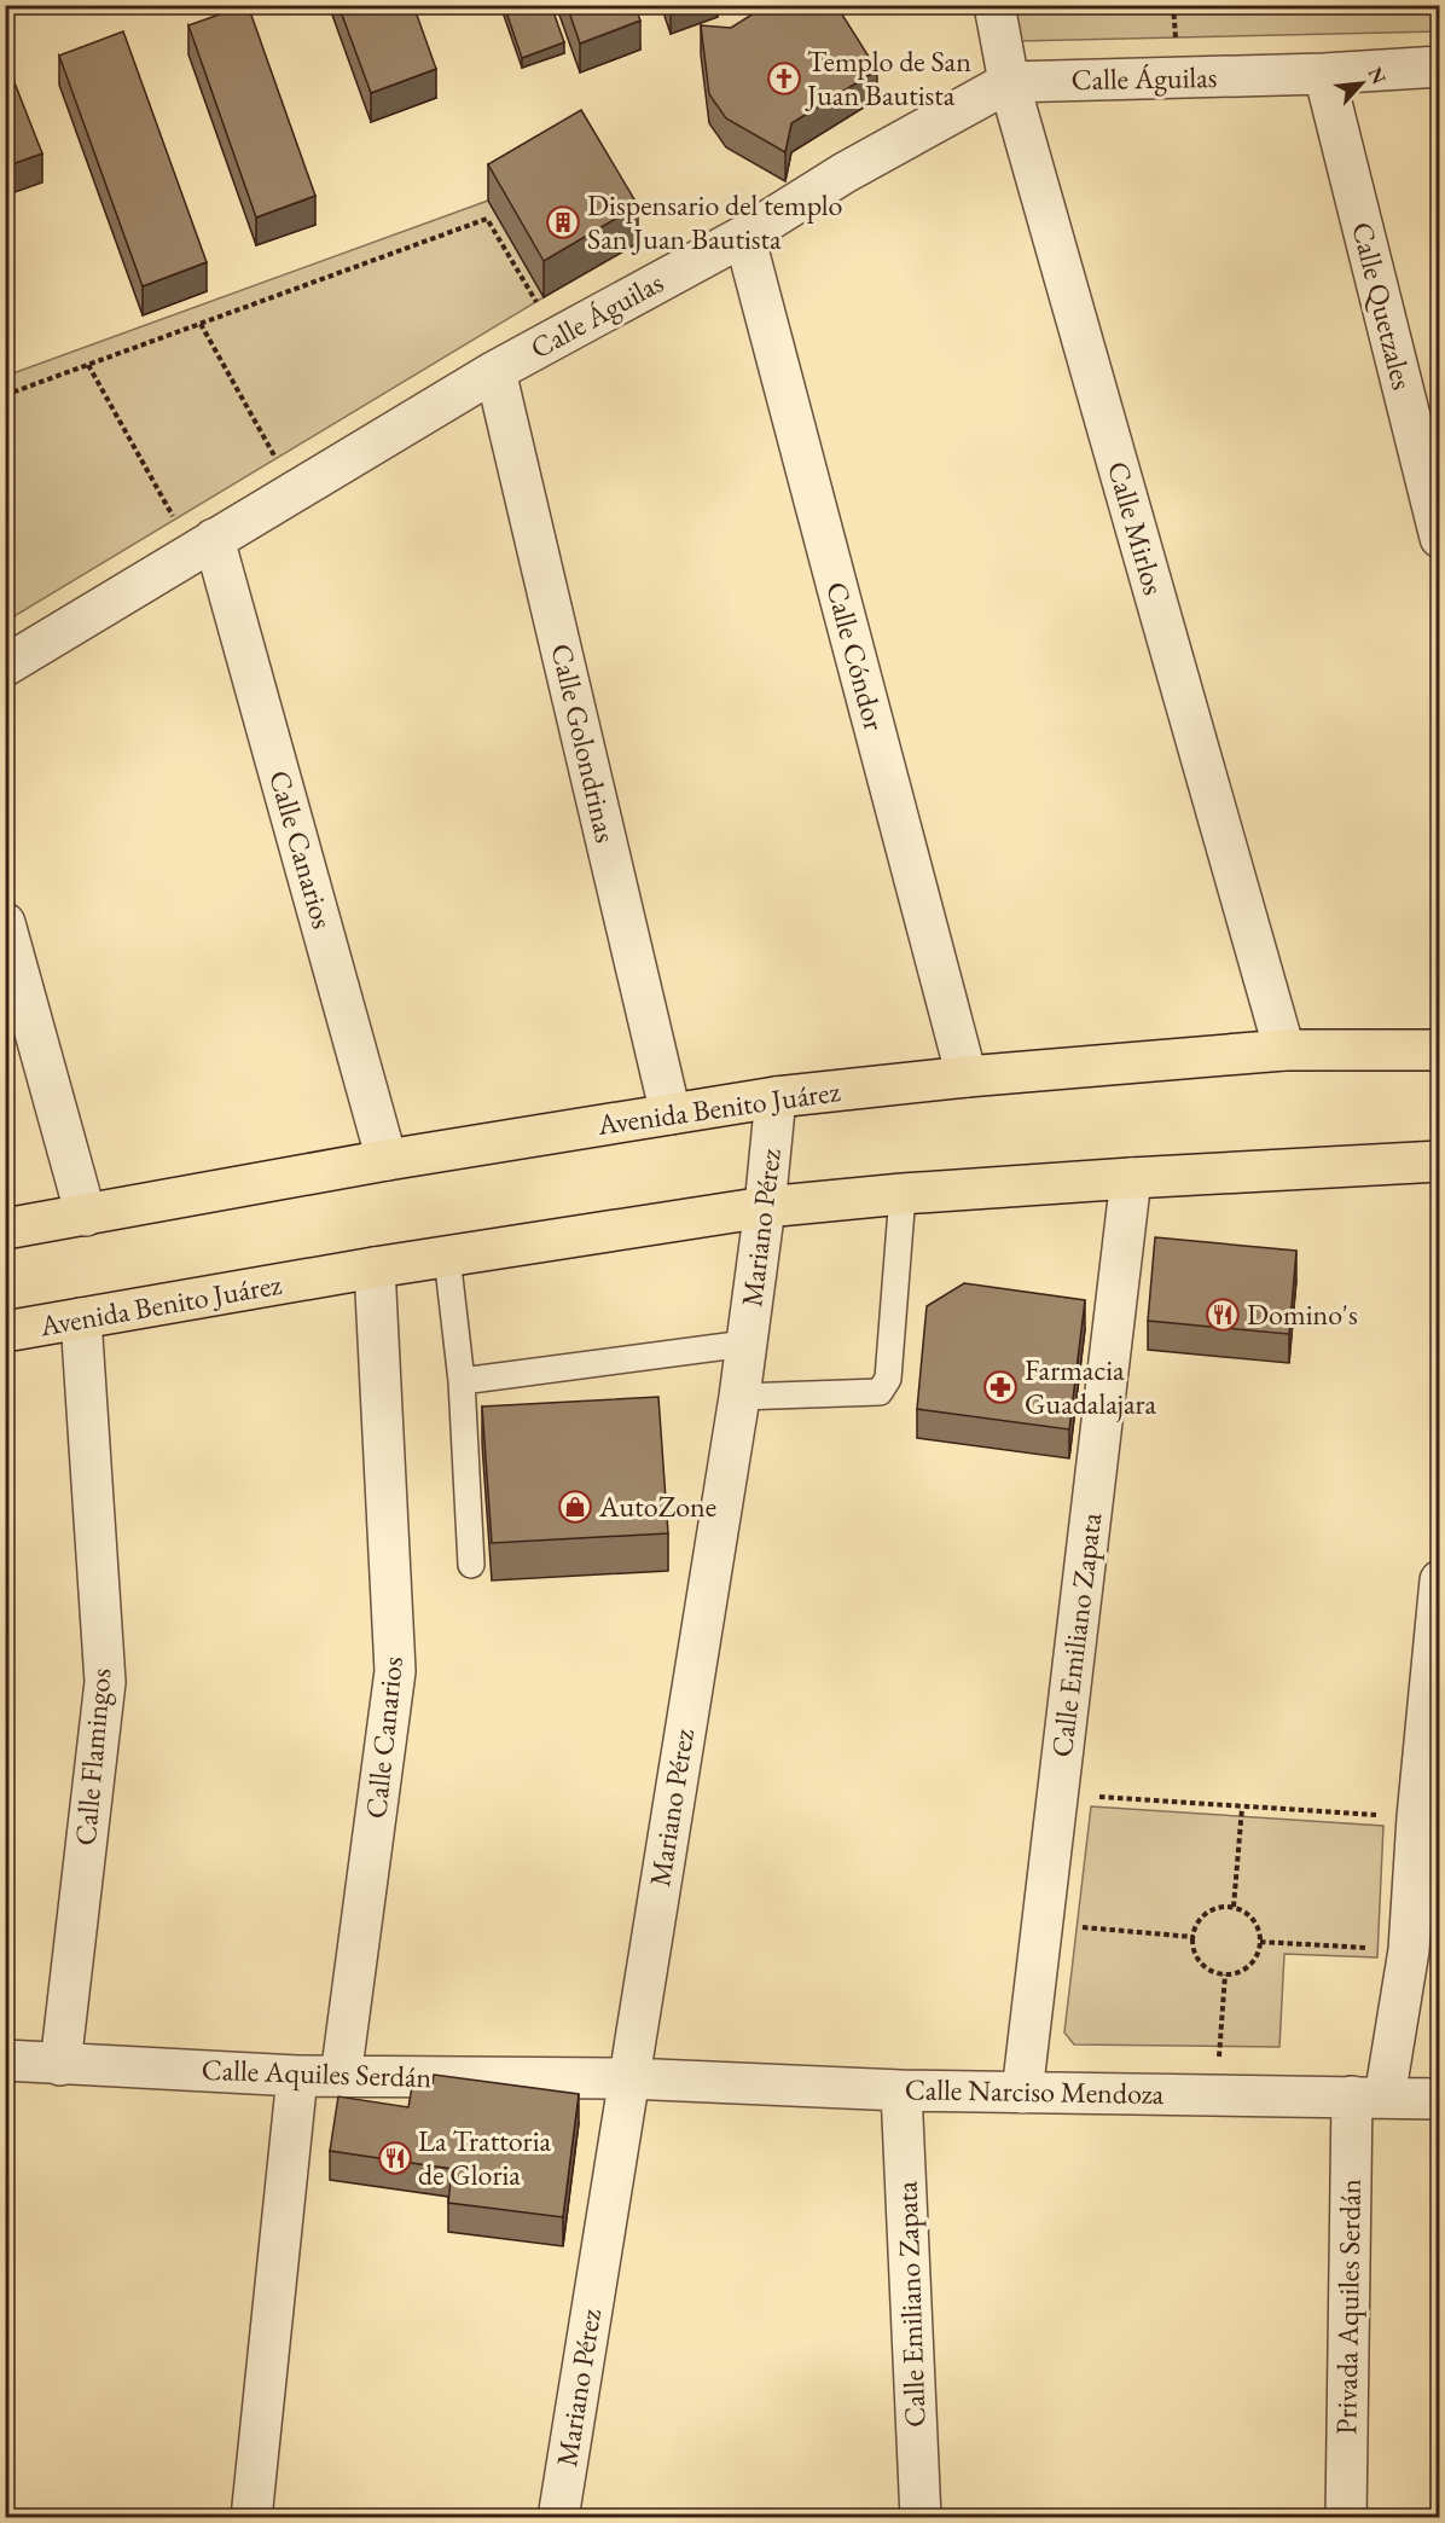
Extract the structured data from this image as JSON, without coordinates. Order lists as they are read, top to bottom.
{
  "streets": {
    "main road": ["Avenida Benito Juárez"],
    "street": [
      "Calle Águilas",
      "Calle Quetzales",
      "Calle Mirlos",
      "Calle Cóndor",
      "Calle Golondrinas",
      "Calle Canarios",
      "Mariano Pérez",
      "Calle Emiliano Zapata",
      "Calle Flamingos",
      "Calle Aquiles Serdán",
      "Calle Narciso Mendoza",
      "Privada Aquiles Serdán"
    ]
  },
  "crossings": [
    ["Calle Águilas", "Calle Quetzales"],
    ["Calle Águilas", "Calle Mirlos"],
    ["Calle Águilas", "Calle Cóndor"],
    ["Calle Águilas", "Calle Golondrinas"],
    ["Calle Águilas", "Calle Canarios"],
    ["Calle Mirlos", "Avenida Benito Juárez"],
    ["Calle Cóndor", "Avenida Benito Juárez"],
    ["Calle Golondrinas", "Avenida Benito Juárez"],
    ["Calle Canarios", "Avenida Benito Juárez"],
    ["Calle Canarios", "Calle Aquiles Serdán"],
    ["Avenida Benito Juárez", "Mariano Pérez"],
    ["Avenida Benito Juárez", "Calle Emiliano Zapata"],
    ["Avenida Benito Juárez", "Calle Flamingos"],
    ["Mariano Pérez", "Calle Aquiles Serdán"],
    ["Mariano Pérez", "Calle Narciso Mendoza"],
    ["Calle Emiliano Zapata", "Calle Narciso Mendoza"],
    ["Calle Flamingos", "Calle Aquiles Serdán"],
    ["Calle Aquiles Serdán", "Calle Narciso Mendoza"],
    ["Calle Narciso Mendoza", "Privada Aquiles Serdán"]
  ],
  "places": {
    "church": ["Templo de San Juan Bautista"],
    "building": ["Dispensario del templo San Juan Bautista"],
    "restaurant": ["Domino's", "La Trattoria de Gloria"],
    "pharmacy": ["Farmacia Guadalajara"],
    "shop": ["AutoZone"]
  },
  "north": "top right"
}
